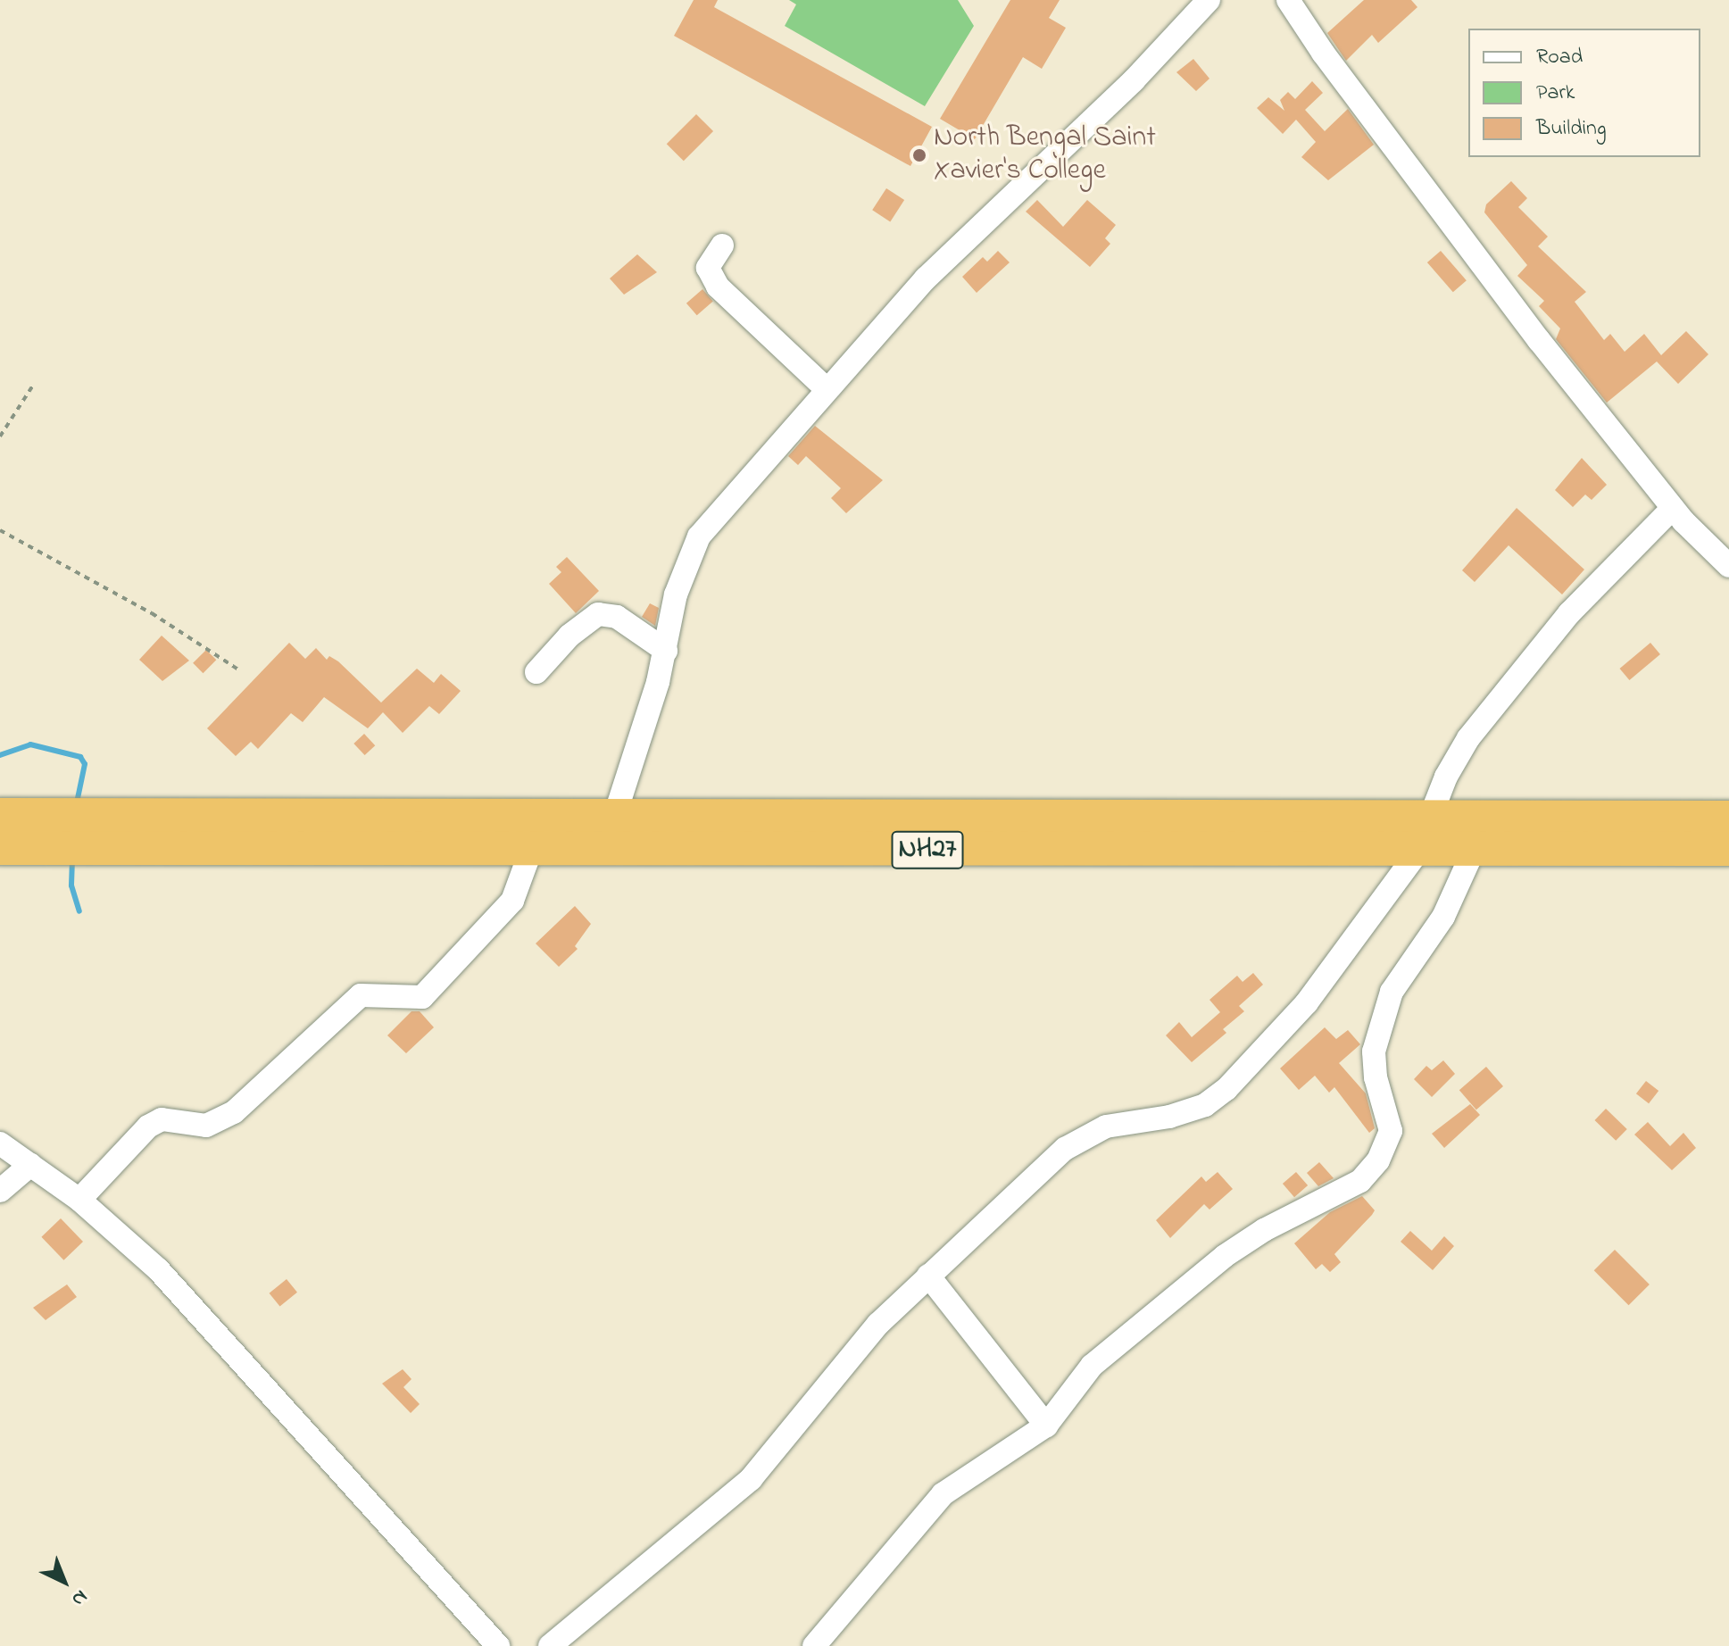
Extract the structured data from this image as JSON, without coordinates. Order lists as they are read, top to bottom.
{
  "streets": {
    "highway": ["NH27"]
  },
  "places": ["North Bengal Saint Xavier's College"],
  "legend": ["Road", "Park", "Building"],
  "north": "bottom right"
}
